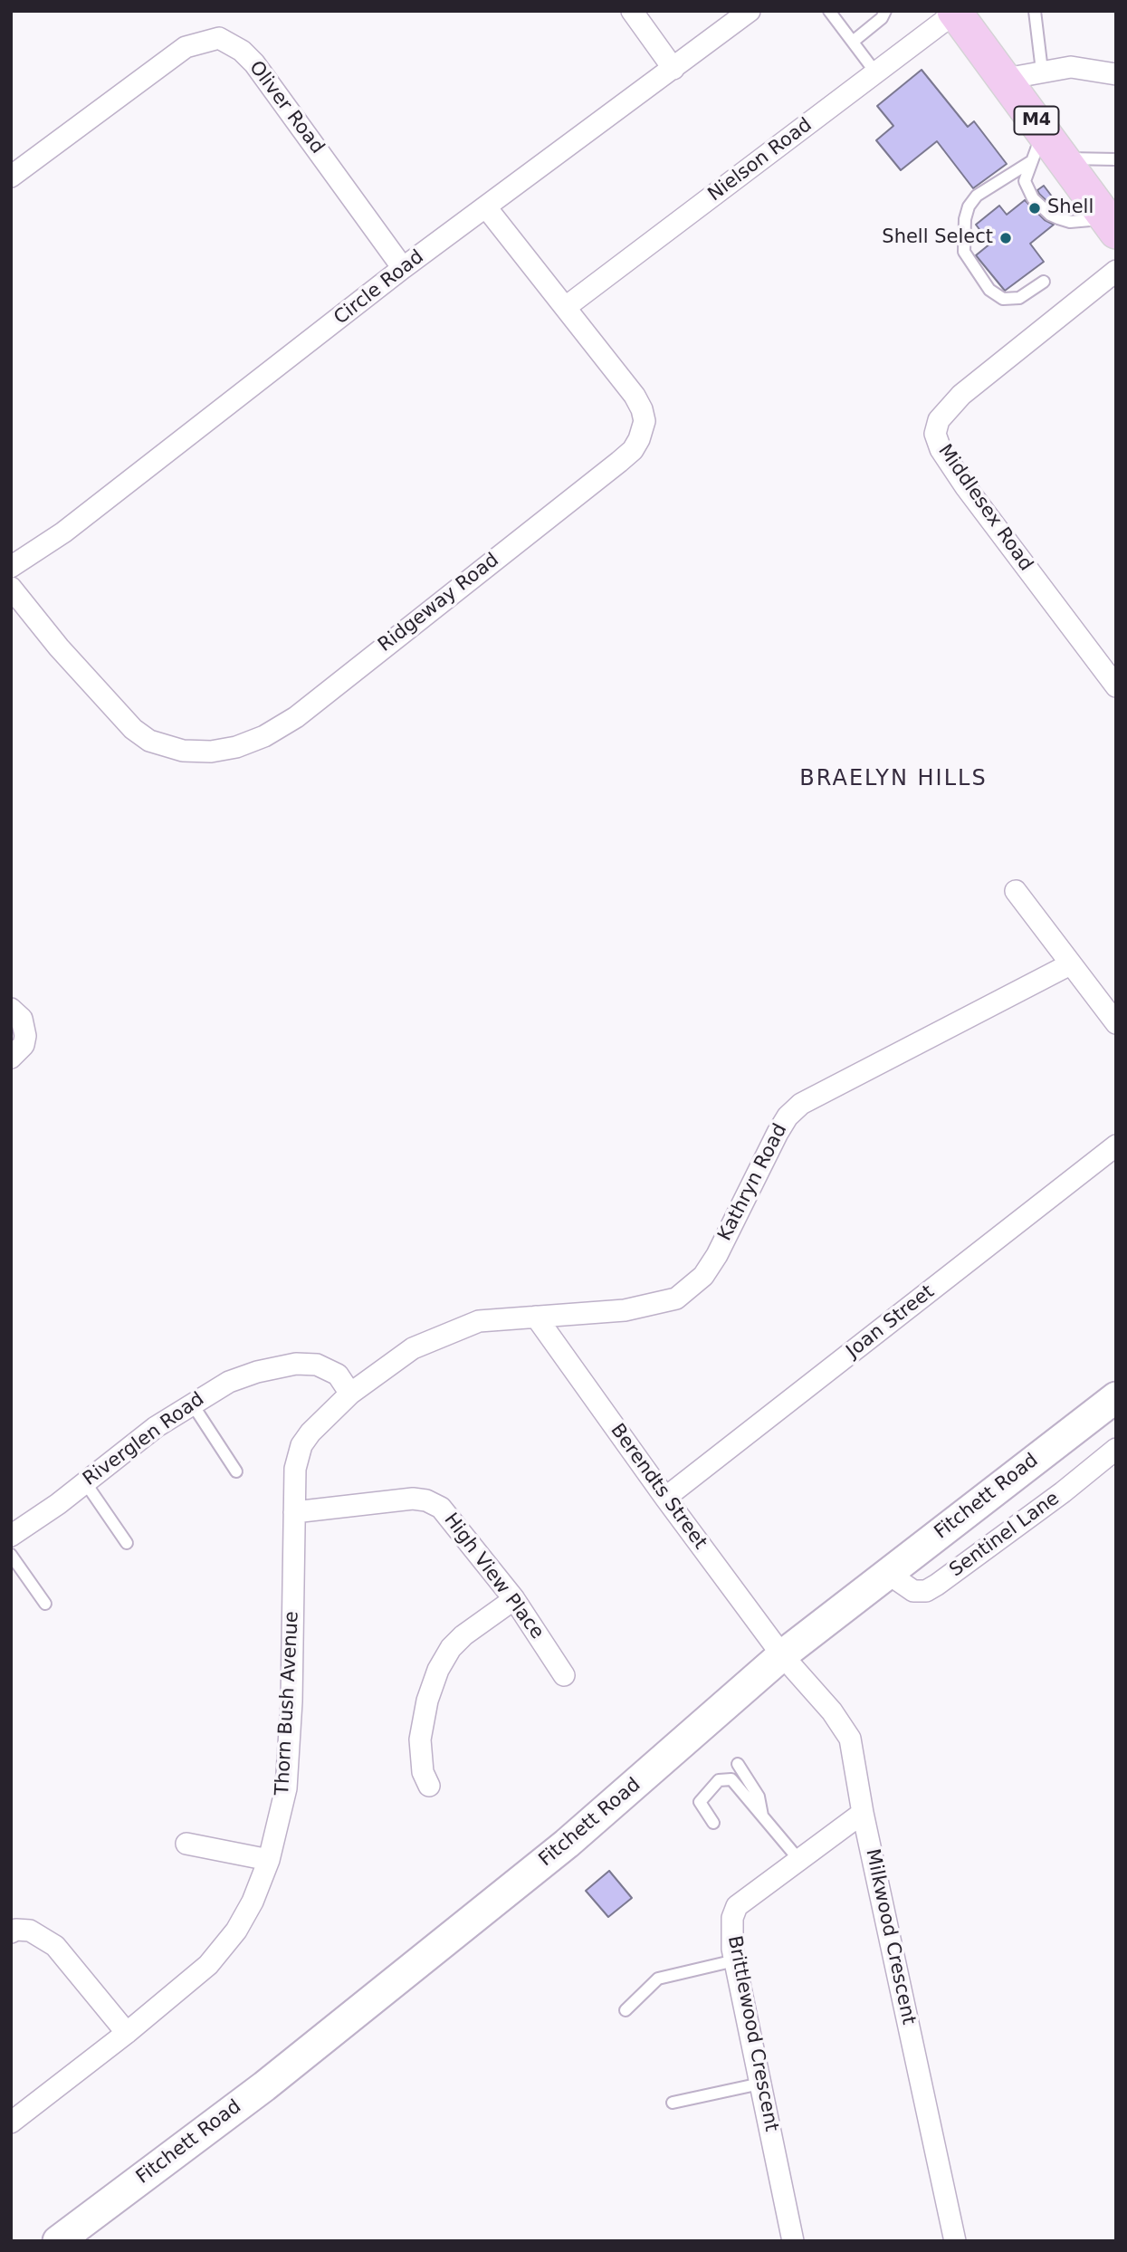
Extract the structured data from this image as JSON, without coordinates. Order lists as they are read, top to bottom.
{
  "streets": {
    "main road": ["M4"],
    "street": [
      "Oliver Road",
      "Nielson Road",
      "Circle Road",
      "Middlesex Road",
      "Ridgeway Road",
      "Kathryn Road",
      "Joan Street",
      "Riverglen Road",
      "Berendts Street",
      "Fitchett Road",
      "Sentinel Lane",
      "High View Place",
      "Thorn Bush Avenue",
      "Milkwood Crescent",
      "Brittlewood Crescent"
    ]
  },
  "crossings": [
    ["Oliver Road", "Circle Road"],
    ["M4", "Nielson Road"],
    ["Nielson Road", "Ridgeway Road"],
    ["Circle Road", "Ridgeway Road"],
    ["Kathryn Road", "Riverglen Road"],
    ["Kathryn Road", "Berendts Street"],
    ["Kathryn Road", "Thorn Bush Avenue"],
    ["Joan Street", "Berendts Street"],
    ["Riverglen Road", "Thorn Bush Avenue"],
    ["Berendts Street", "Fitchett Road"],
    ["Berendts Street", "Milkwood Crescent"],
    ["Fitchett Road", "Sentinel Lane"],
    ["Fitchett Road", "Milkwood Crescent"],
    ["High View Place", "Thorn Bush Avenue"],
    ["Milkwood Crescent", "Brittlewood Crescent"]
  ],
  "districts": ["BRAELYN HILLS"],
  "places": ["Shell", "Shell Select"]
}
